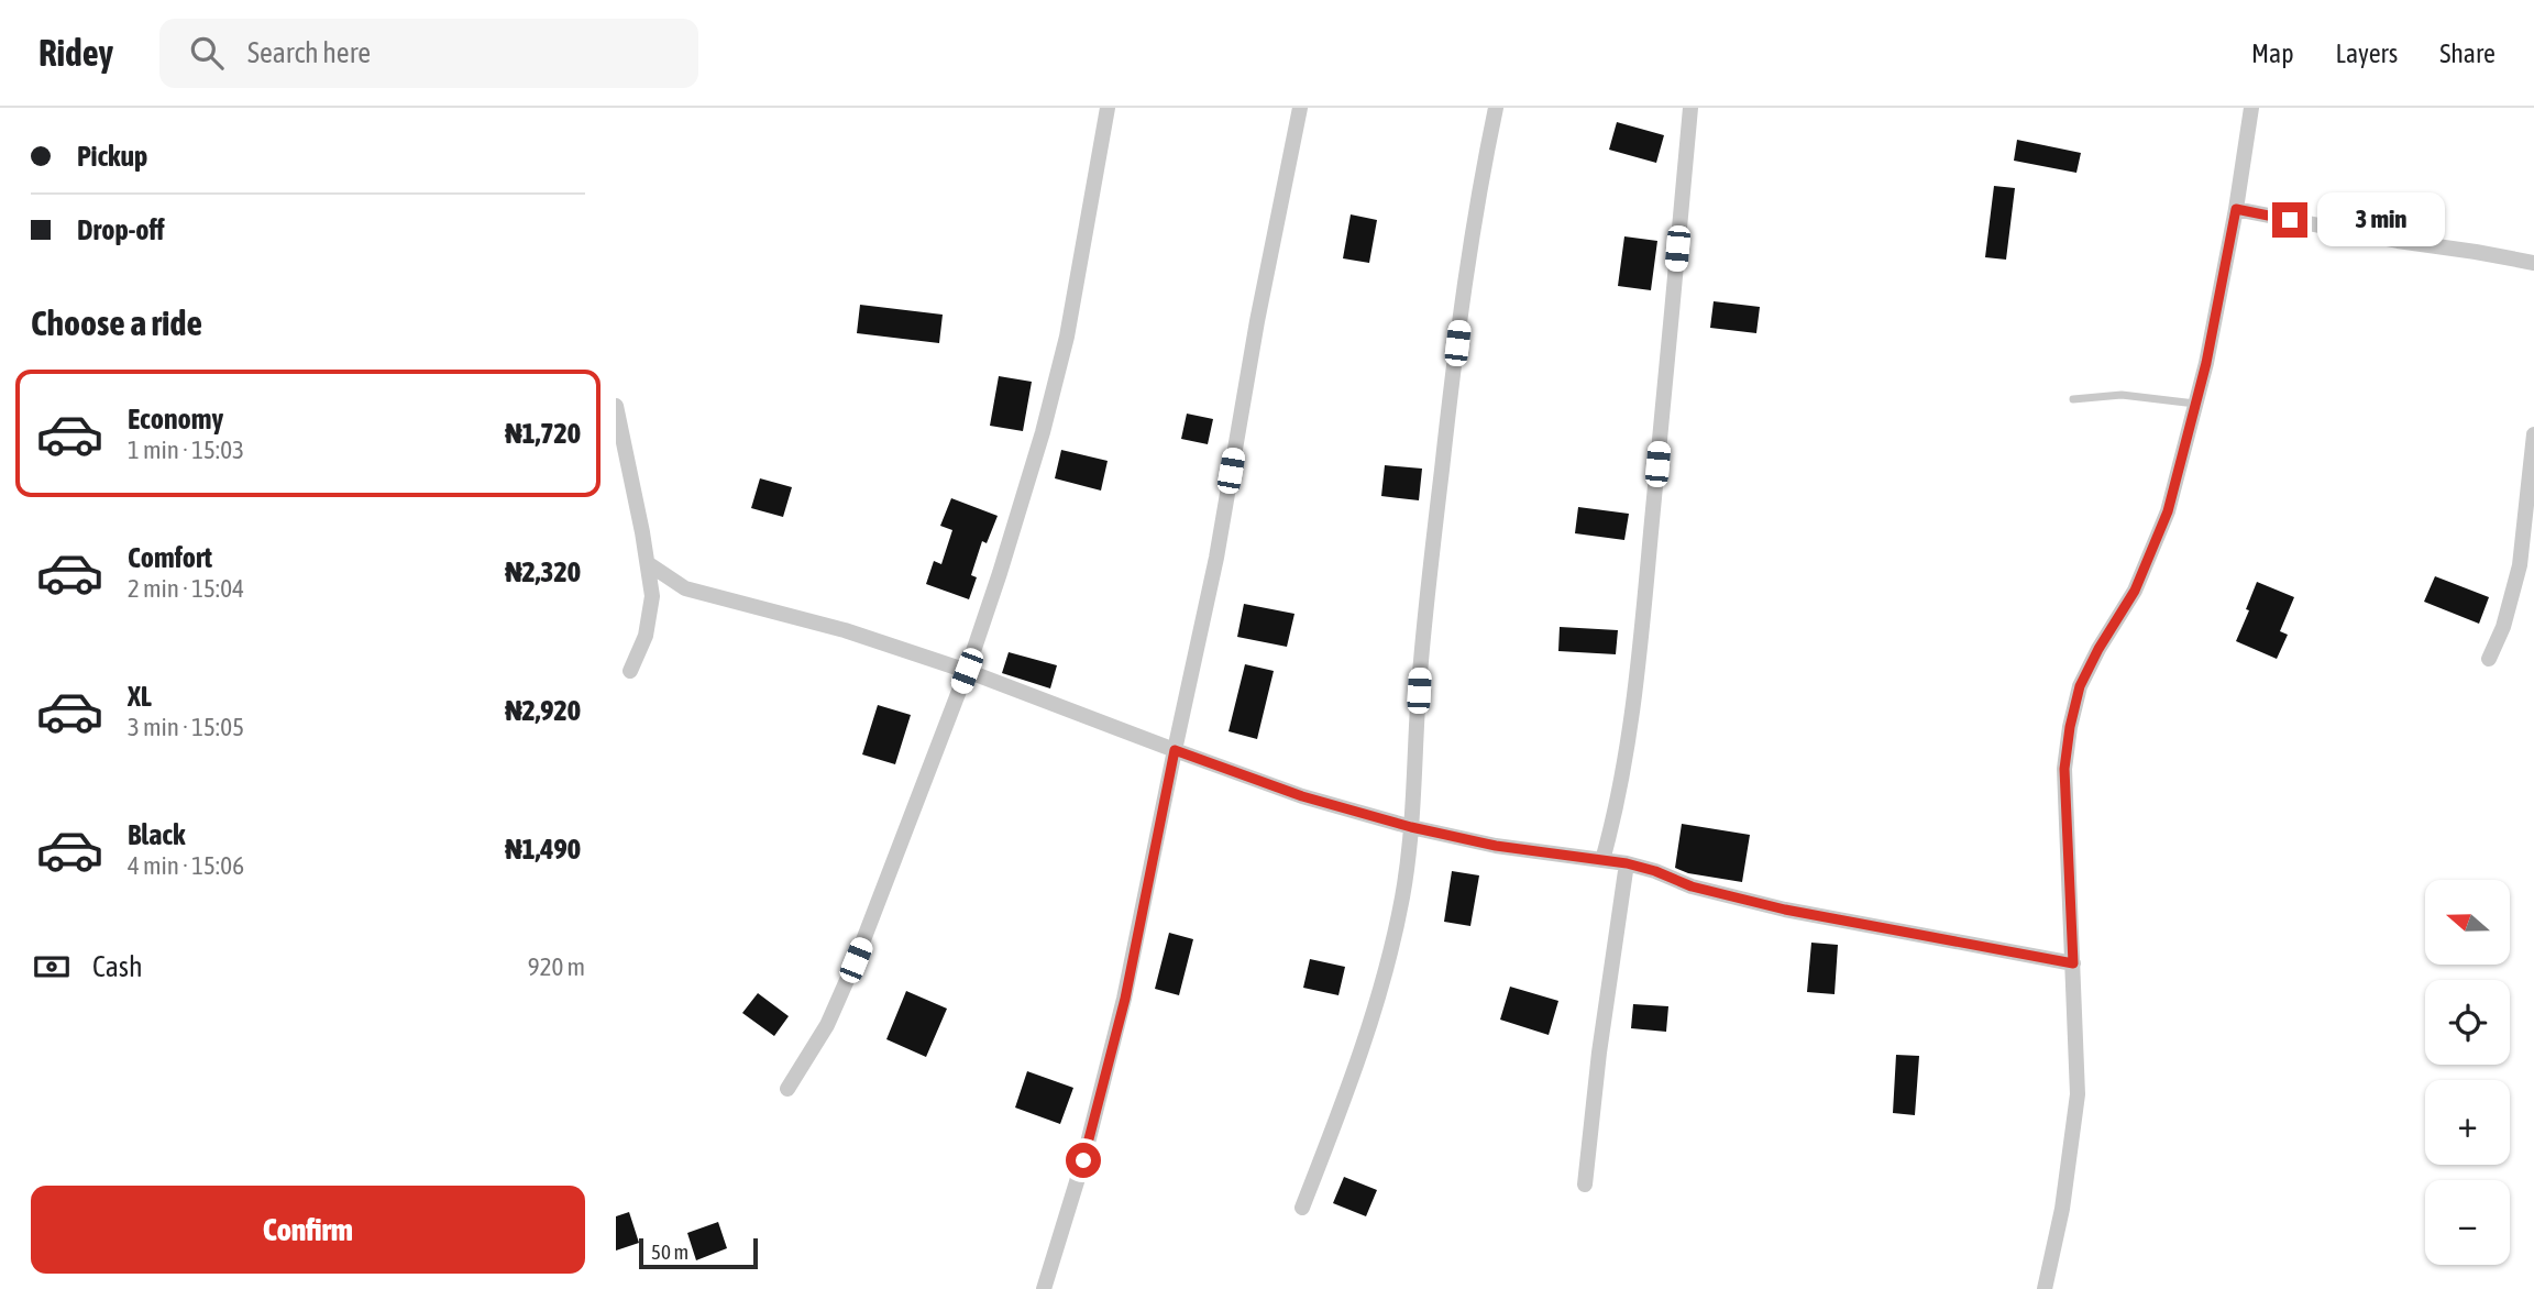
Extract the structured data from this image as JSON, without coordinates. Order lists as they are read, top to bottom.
{
  "scale_bar": "50 m",
  "north": "left",
  "page": {
    "header": "Ridey",
    "search": "Search here",
    "nav": ["Map", "Layers", "Share"],
    "banner": ["Pickup", "Drop-off"],
    "bubble": "3 min",
    "heading": "Choose a ride",
    "list": [
      {
        "name": "Economy",
        "note": "1 min · 15:03",
        "value": "₦1,720"
      },
      {
        "name": "Comfort",
        "note": "2 min · 15:04",
        "value": "₦2,320"
      },
      {
        "name": "XL",
        "note": "3 min · 15:05",
        "value": "₦2,920"
      },
      {
        "name": "Black",
        "note": "4 min · 15:06",
        "value": "₦1,490"
      }
    ],
    "map_buttons": ["+", "−"],
    "pay": ["Cash", "920 m"],
    "buttons": "Confirm",
    "scale": "50 m"
  }
}
